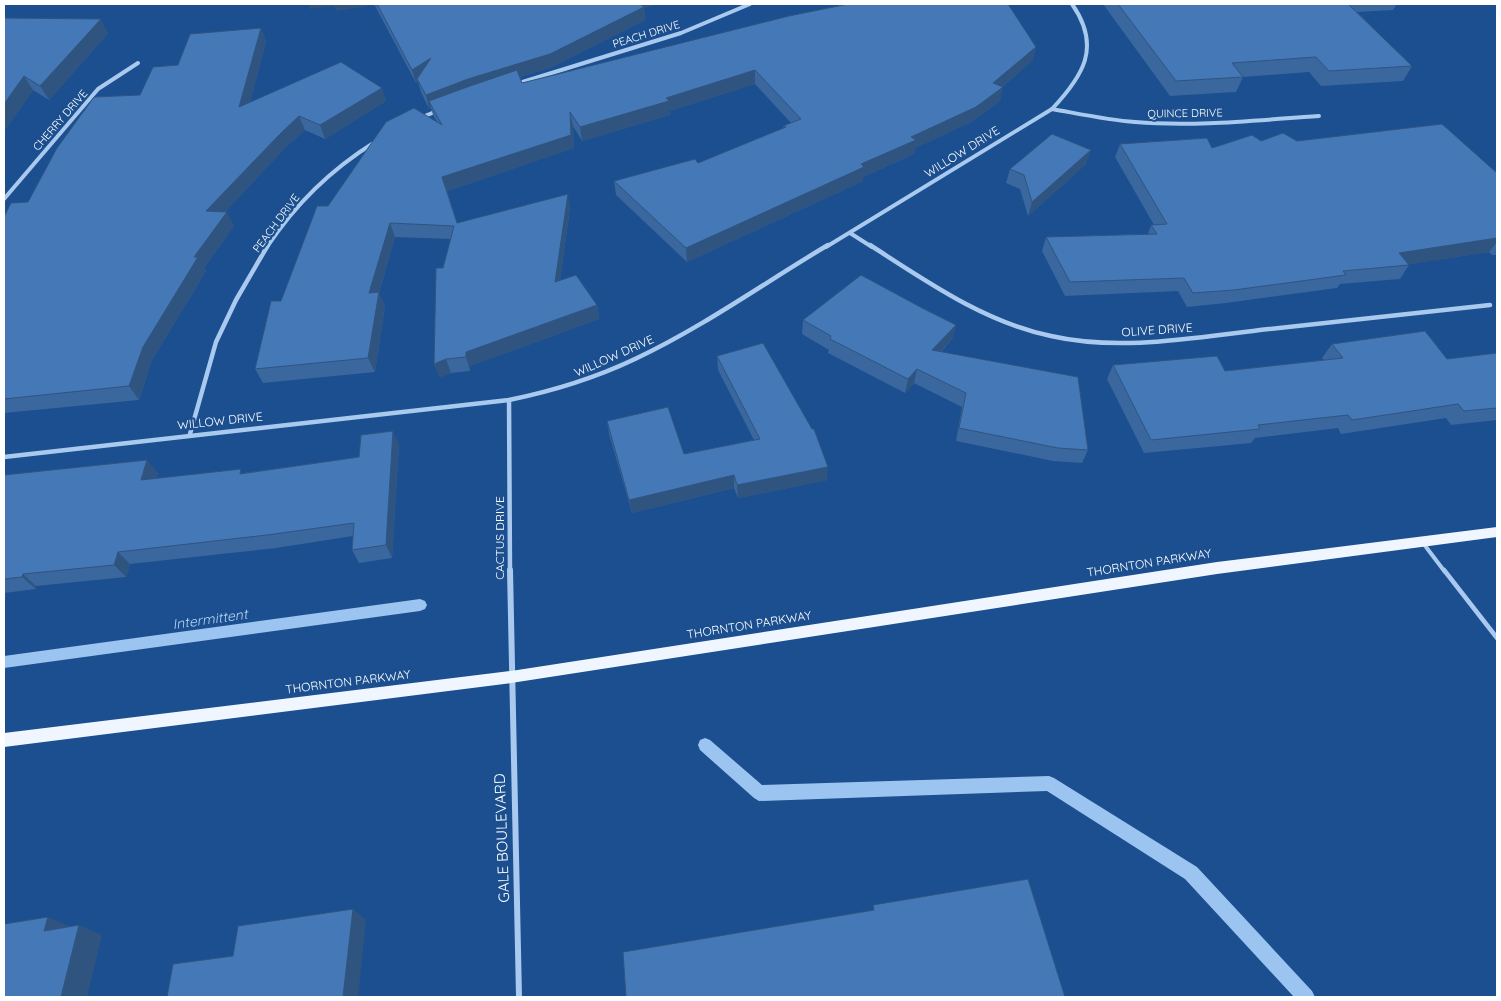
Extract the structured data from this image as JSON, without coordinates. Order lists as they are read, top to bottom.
{
  "streets": {
    "main road": ["THORNTON PARKWAY"],
    "street": [
      "PEACH DRIVE",
      "QUINCE DRIVE",
      "CHERRY DRIVE",
      "WILLOW DRIVE",
      "OLIVE DRIVE",
      "CACTUS DRIVE",
      "GALE BOULEVARD"
    ]
  },
  "crossings": [
    ["PEACH DRIVE", "WILLOW DRIVE"],
    ["QUINCE DRIVE", "WILLOW DRIVE"],
    ["WILLOW DRIVE", "OLIVE DRIVE"],
    ["WILLOW DRIVE", "CACTUS DRIVE"],
    ["CACTUS DRIVE", "THORNTON PARKWAY"],
    ["CACTUS DRIVE", "GALE BOULEVARD"],
    ["THORNTON PARKWAY", "GALE BOULEVARD"]
  ],
  "water": ["Intermittent"]
}
